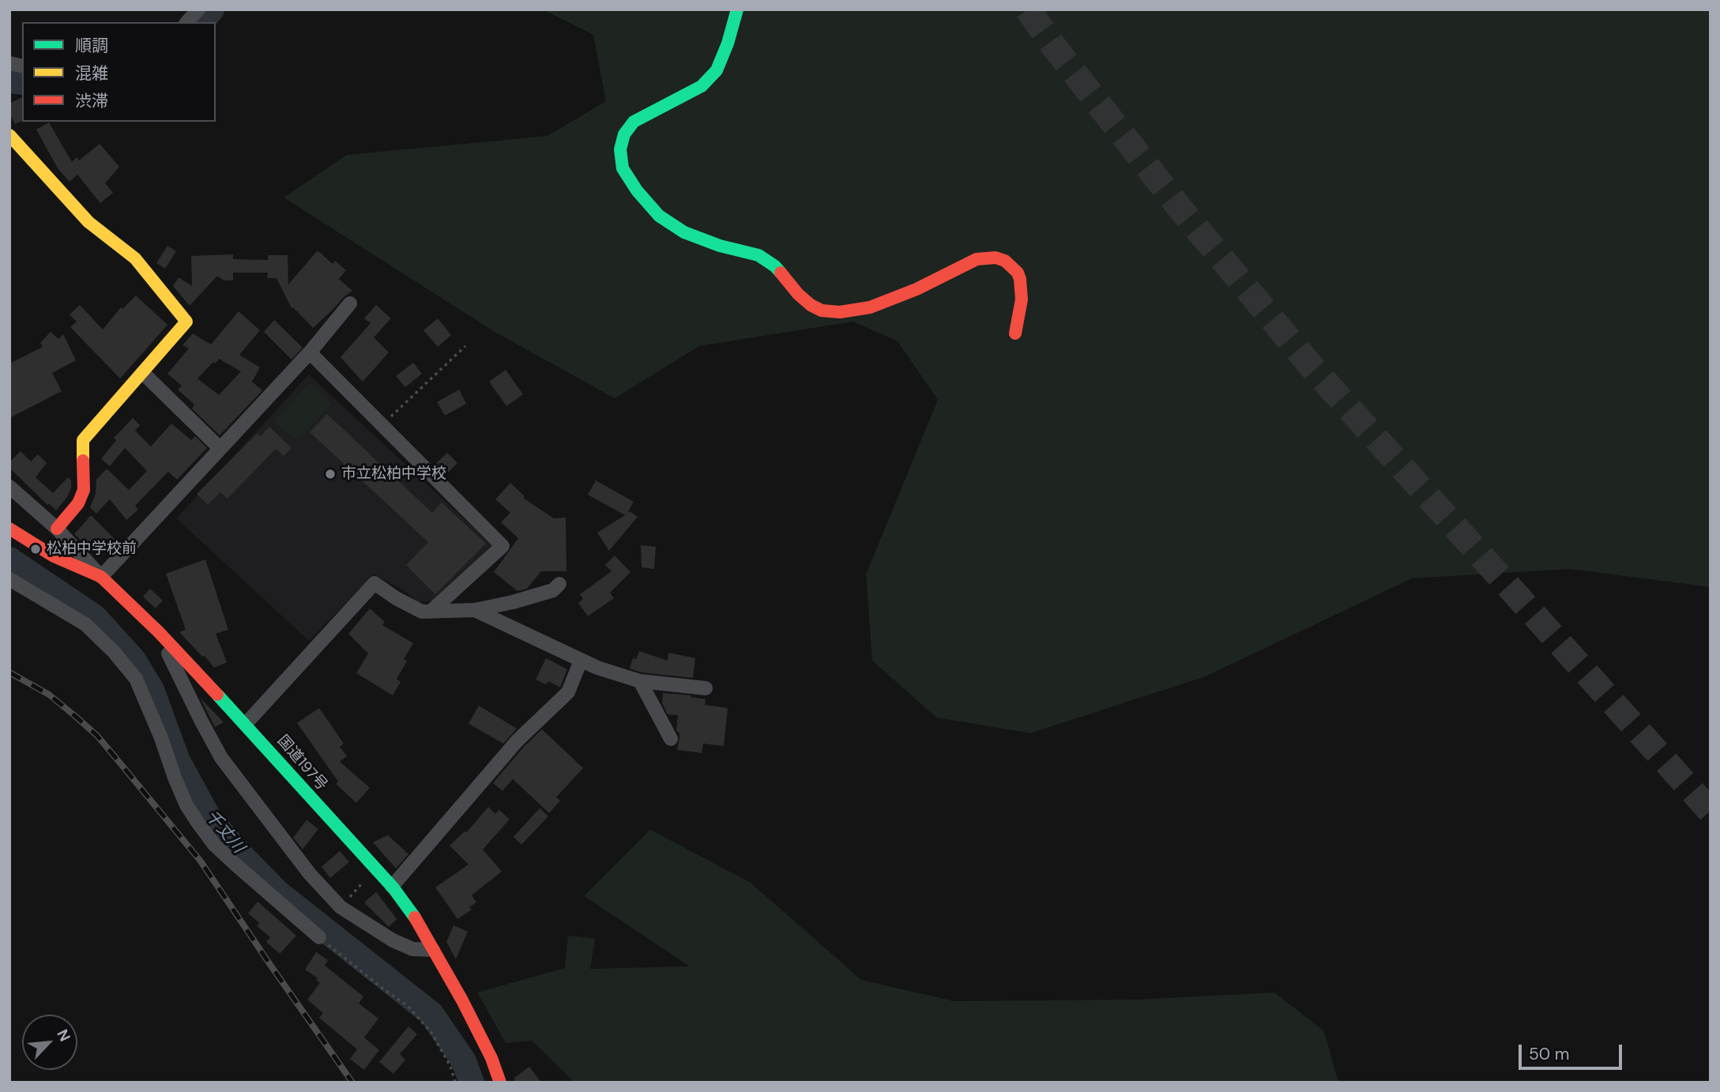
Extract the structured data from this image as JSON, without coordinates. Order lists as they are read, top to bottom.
{
  "streets": {
    "main road": ["国道197号"]
  },
  "water": ["千丈川"],
  "places": ["市立松柏中学校", "松柏中学校前"],
  "legend": ["順調", "混雑", "渋滞"],
  "scale_bar": "50 m",
  "north": "top right"
}
